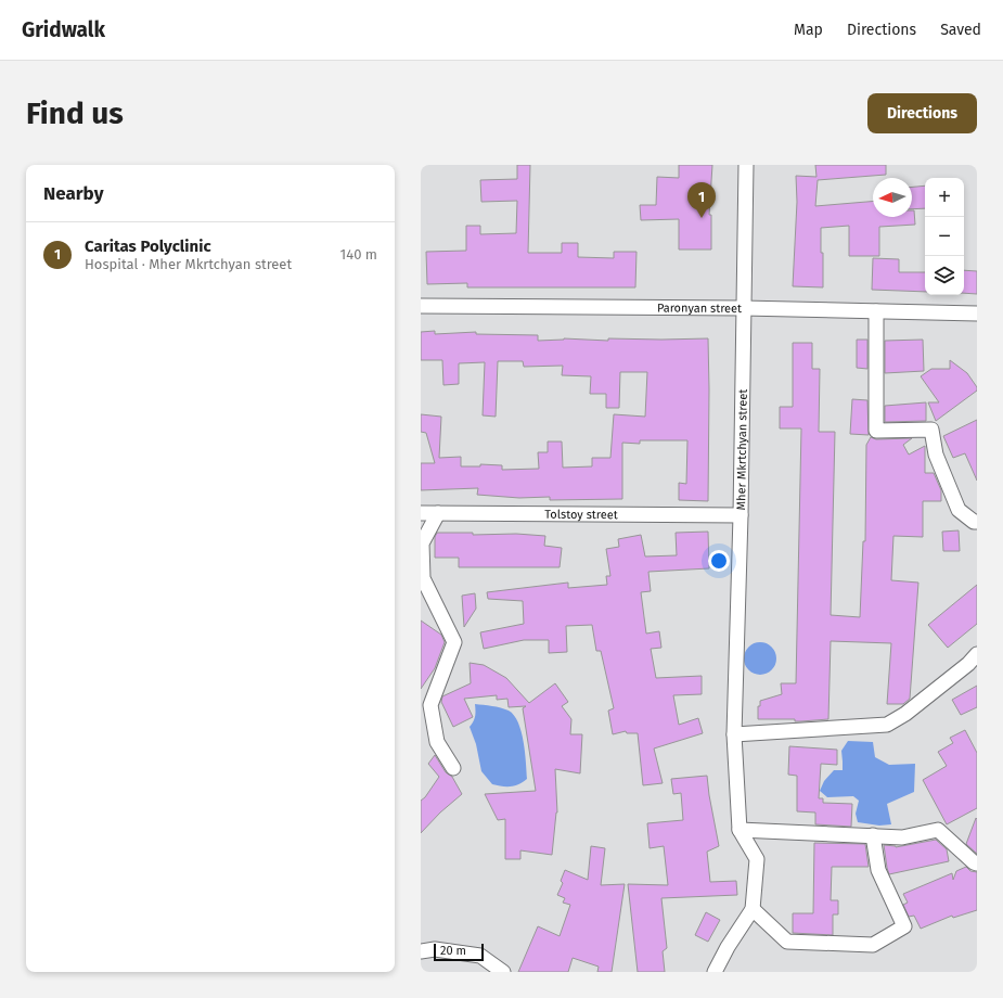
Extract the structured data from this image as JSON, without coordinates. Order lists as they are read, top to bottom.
{
  "streets": {
    "street": ["Paronyan street", "Mher Mkrtchyan street", "Tolstoy street"]
  },
  "crossings": [
    ["Paronyan street", "Mher Mkrtchyan street"],
    ["Mher Mkrtchyan street", "Tolstoy street"]
  ],
  "scale_bar": "20 m",
  "north": "left",
  "page": {
    "header": "Gridwalk",
    "nav": ["Map", "Directions", "Saved"],
    "buttons": "Directions",
    "title": "Find us",
    "heading": "Nearby",
    "map_buttons": ["+", "−"],
    "pins": "1",
    "list": [
      {
        "mark": "1",
        "name": "Caritas Polyclinic",
        "note": "Hospital · Mher Mkrtchyan street",
        "value": "140 m"
      }
    ],
    "scale": "20 m"
  }
}
